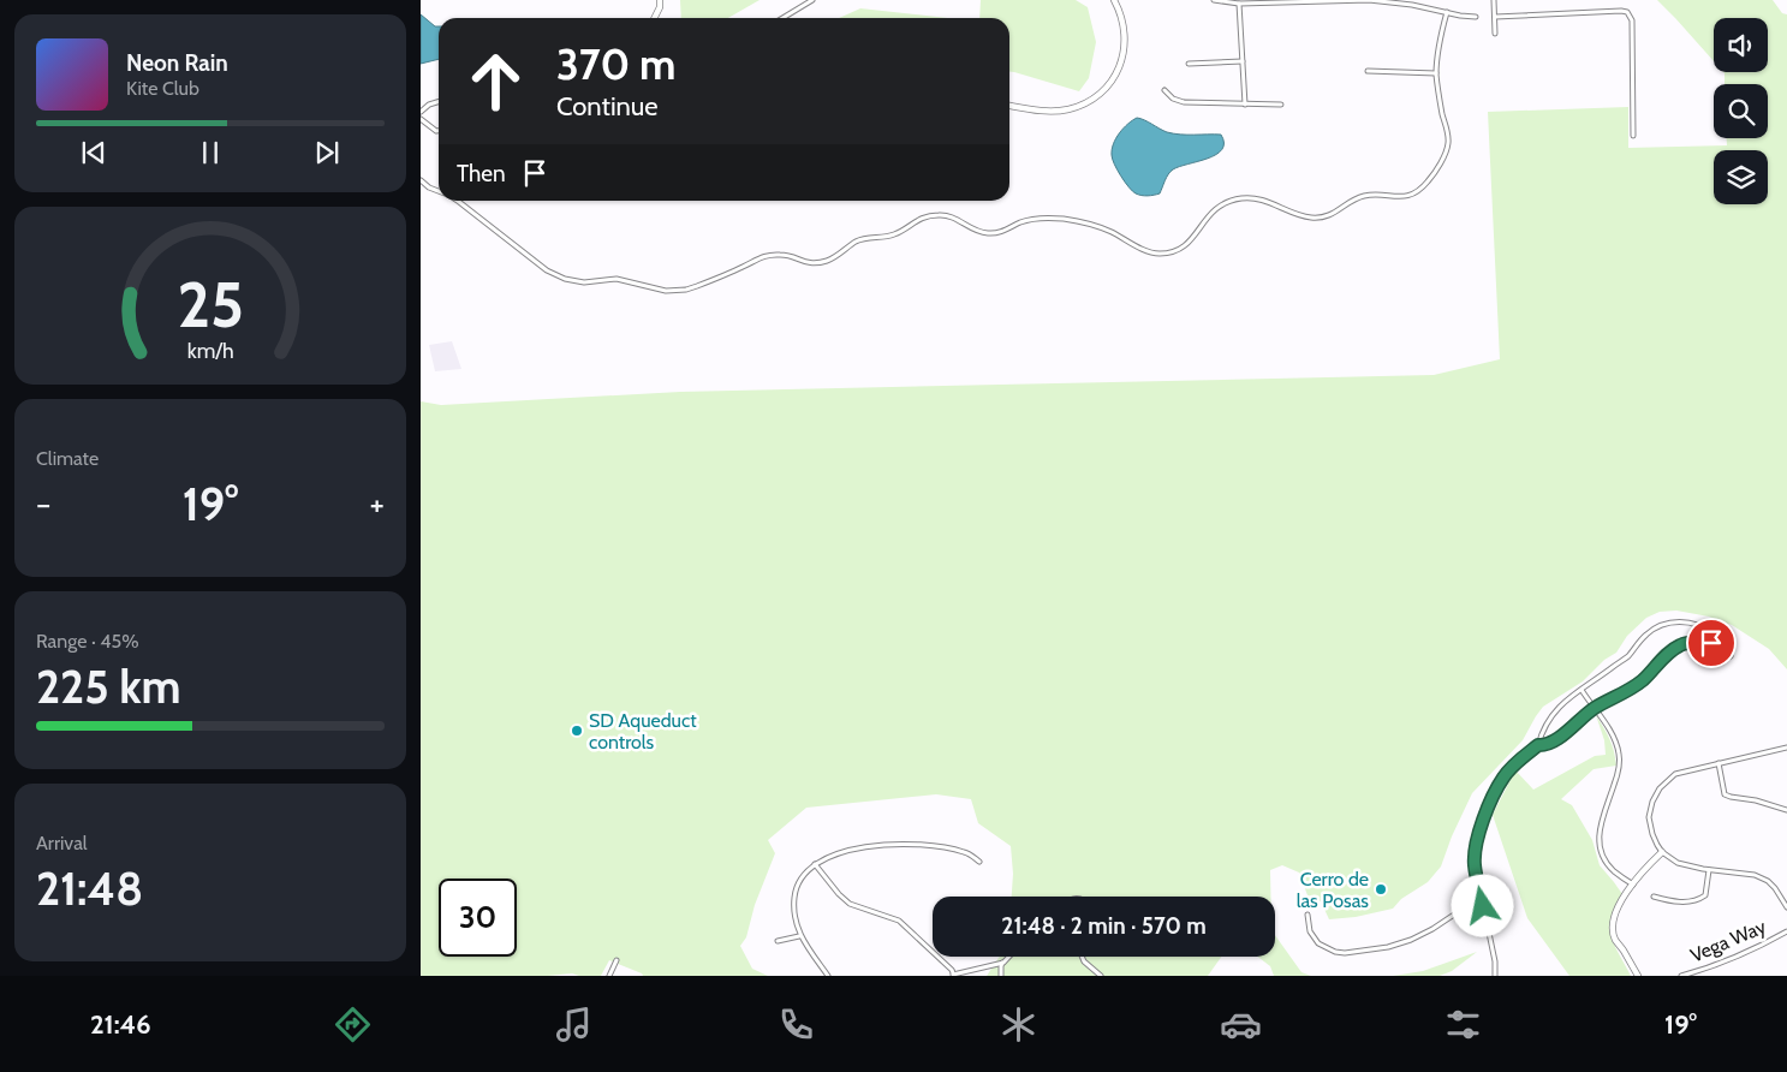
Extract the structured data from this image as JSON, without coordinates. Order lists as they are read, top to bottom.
{
  "streets": {
    "street": ["Vega Way"]
  },
  "places": ["SD Aqueduct controls", "Cerro de las Posas"],
  "page": {
    "turn": ["370 m", "Continue"],
    "song": ["Neon Rain", "Kite Club"],
    "then": "Then",
    "tile": [
      "Climate",
      ["Range · 45%", "225 km"],
      ["Arrival", "21:48"]
    ],
    "heat": ["−", "19°", "+"],
    "limit": "30",
    "trip": "21:48 · 2 min · 570 m",
    "tabs": ["21:46", "19°"],
    "gauge": ["25", "km/h"]
  }
}
